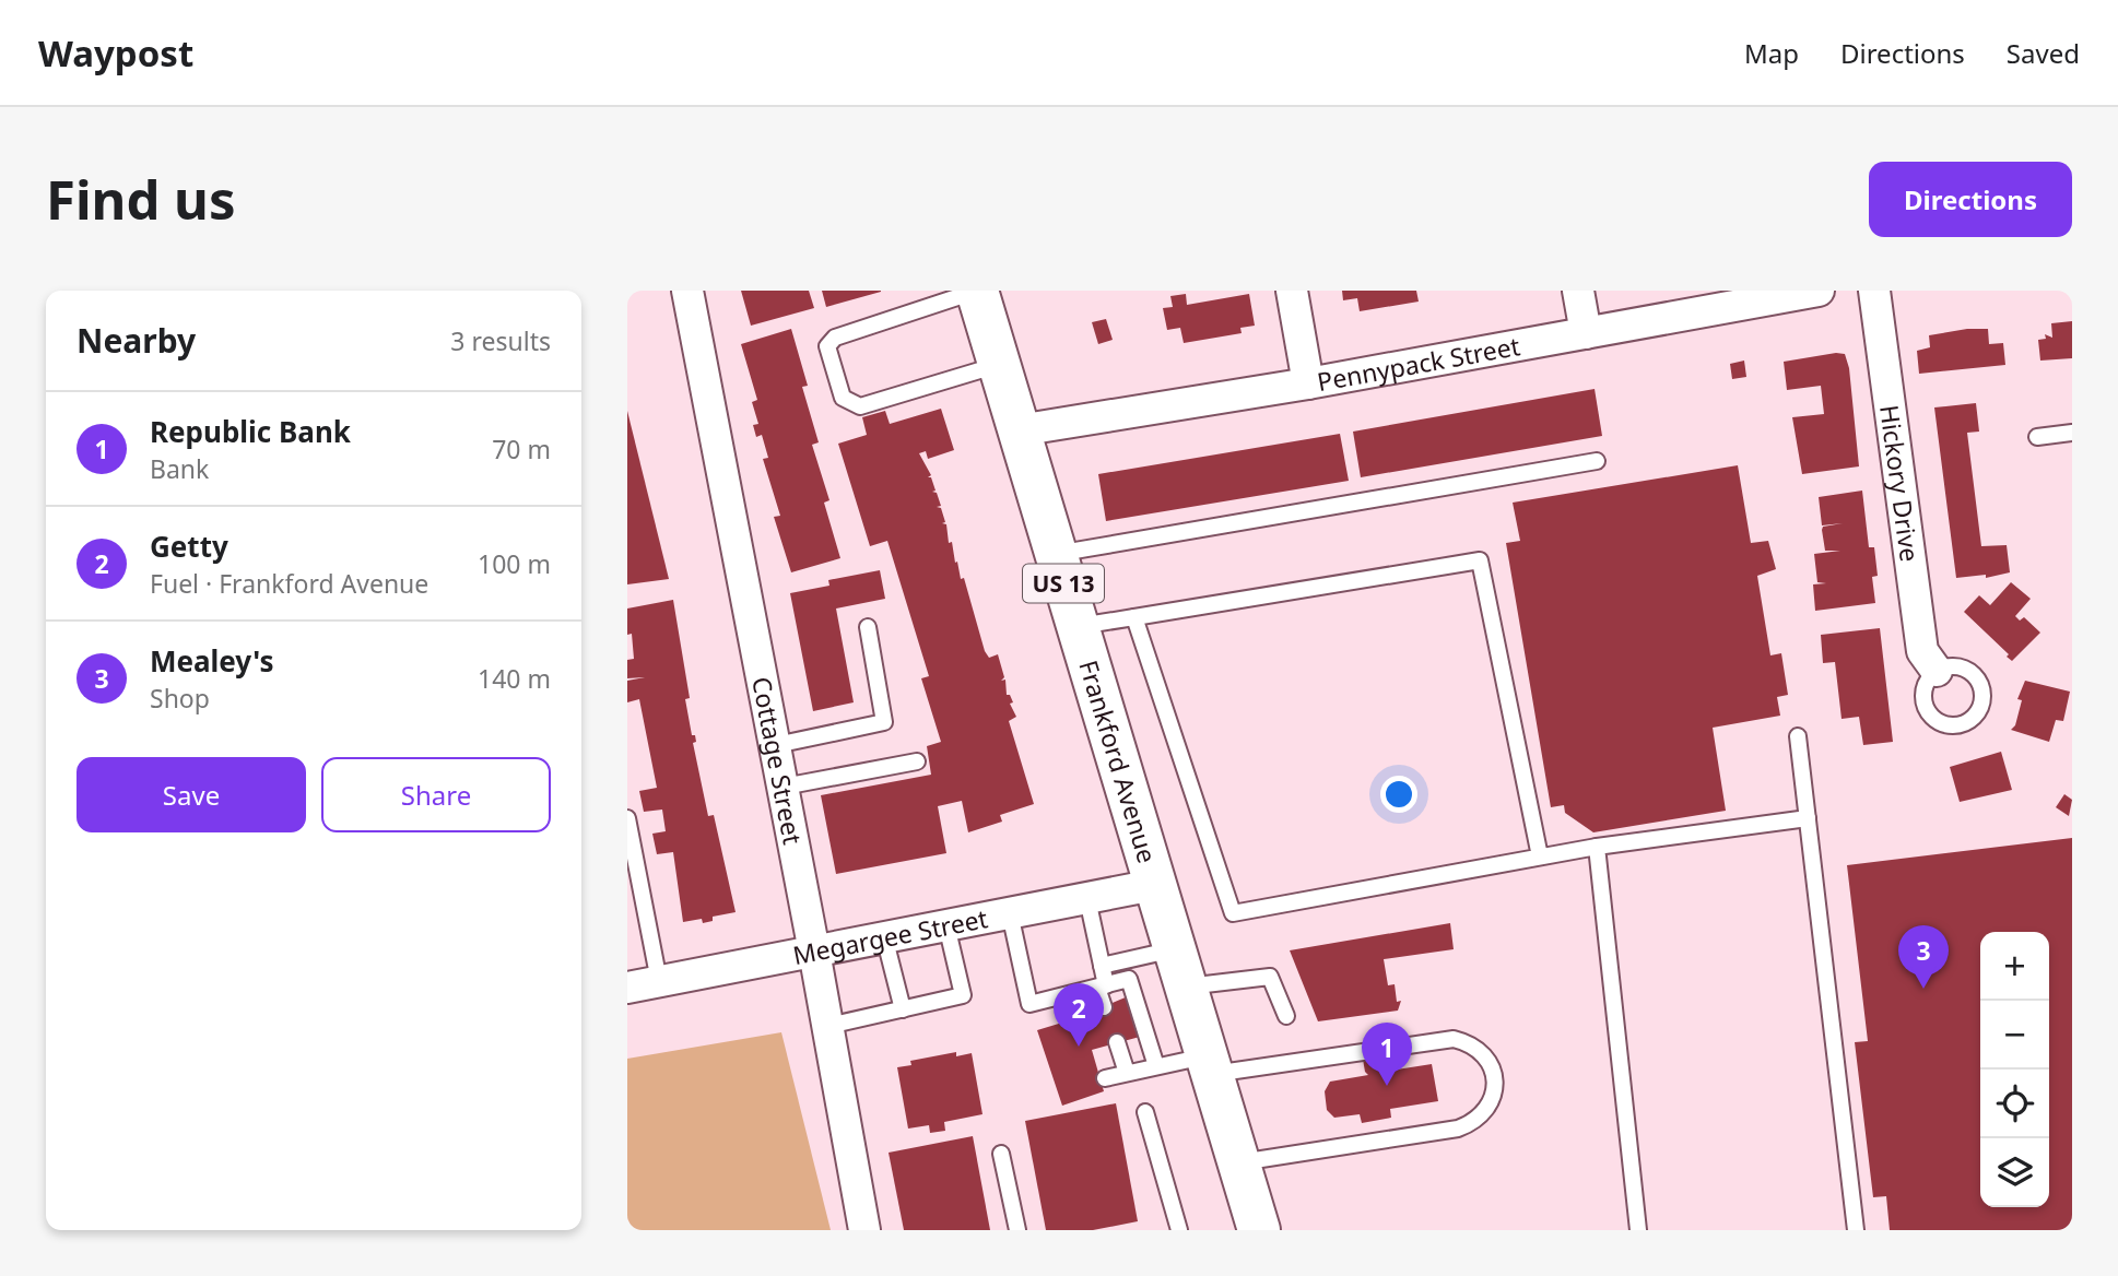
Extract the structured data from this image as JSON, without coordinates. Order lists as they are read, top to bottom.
{
  "streets": {
    "main road": ["US 13", "Frankford Avenue"],
    "street": [
      "Pennypack Street",
      "Hickory Drive",
      "Cottage Street",
      "Megargee Street"
    ]
  },
  "crossings": [
    ["Pennypack Street", "Frankford Avenue"],
    ["Cottage Street", "Megargee Street"],
    ["Frankford Avenue", "Megargee Street"]
  ],
  "page": {
    "header": "Waypost",
    "nav": ["Map", "Directions", "Saved"],
    "buttons": [
      "Directions",
      ["Save", "Share"]
    ],
    "title": "Find us",
    "heading": ["Nearby", "3 results"],
    "list": [
      {
        "mark": "1",
        "name": "Republic Bank",
        "note": "Bank",
        "value": "70 m"
      },
      {
        "mark": "2",
        "name": "Getty",
        "note": "Fuel · Frankford Avenue",
        "value": "100 m"
      },
      {
        "mark": "3",
        "name": "Mealey's",
        "note": "Shop",
        "value": "140 m"
      }
    ],
    "pins": ["3", "2", "1"],
    "map_buttons": ["+", "−"]
  }
}
